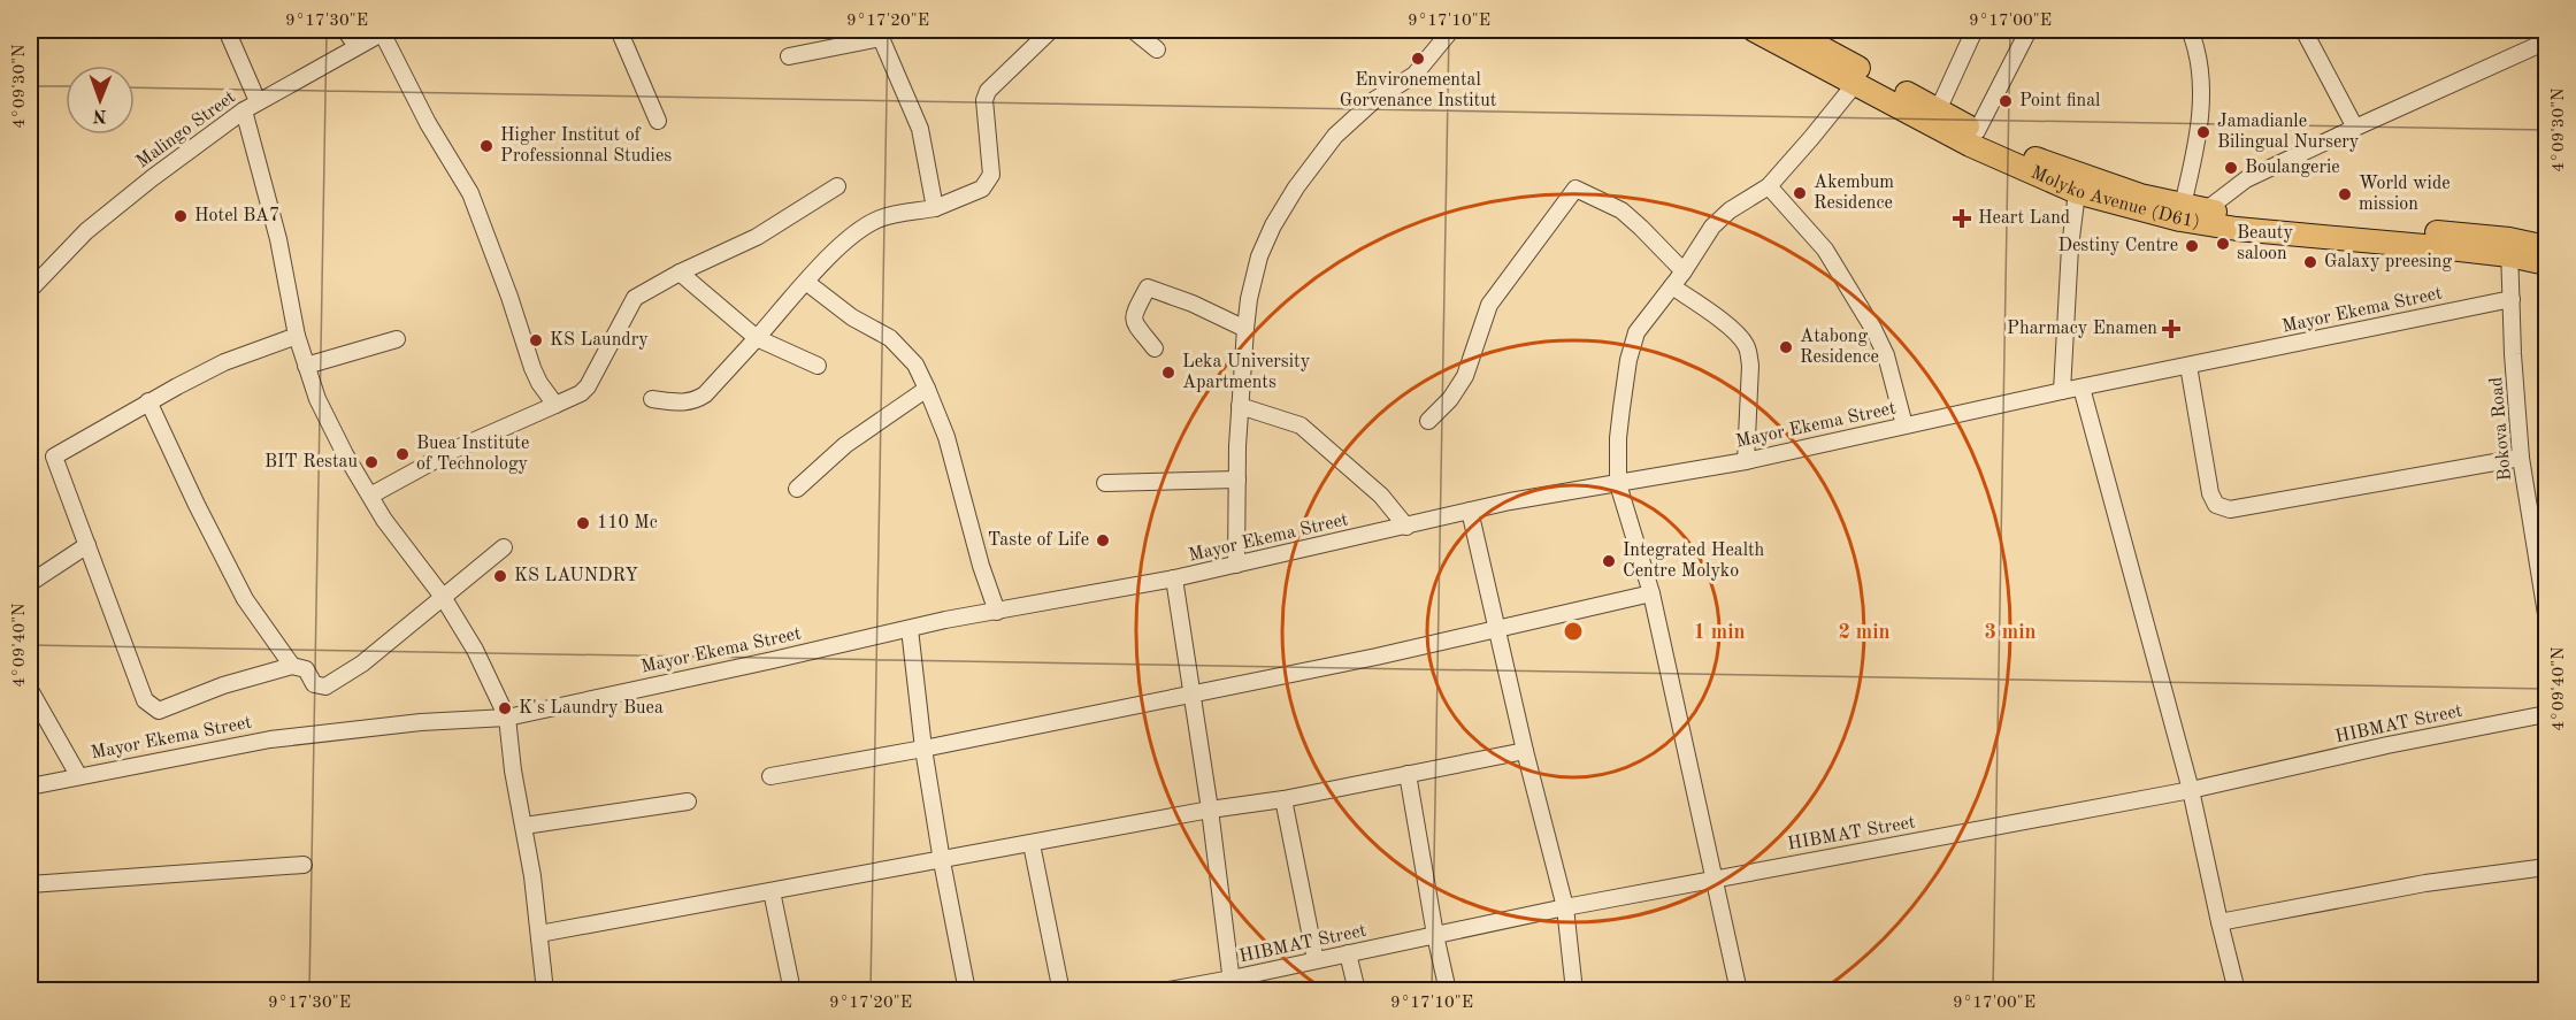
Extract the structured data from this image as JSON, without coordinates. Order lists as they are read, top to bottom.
{
  "streets": {
    "highway": ["Molyko Avenue (D61)"],
    "street": [
      "Malingo Street",
      "Mayor Ekema Street",
      "Bokova Road",
      "HIBMAT Street"
    ]
  },
  "crossings": [
    ["Molyko Avenue (D61)", "Bokova Road"],
    ["Mayor Ekema Street", "Bokova Road"]
  ],
  "places": {
    "other": [
      "Environemental Gorvenance Institut",
      "Point final",
      "Jamadianle Bilingual Nursery",
      "Higher Institut of Professionnal Studies",
      "Boulangerie",
      "Akembum Residence",
      "World wide mission",
      "Hotel BA7",
      "Beauty saloon",
      "Destiny Centre",
      "Galaxy preesing",
      "KS Laundry",
      "Atabong Residence",
      "Leka University Apartments",
      "Buea Institute of Technology",
      "BIT Restau",
      "110 Mc",
      "Taste of Life",
      "Integrated Health Centre Molyko",
      "KS LAUNDRY",
      "K's Laundry Buea"
    ],
    "health": ["Heart Land", "Pharmacy Enamen"]
  },
  "north": "bottom",
  "coordinates": [
    "9°17'30\"E",
    "9°17'20\"E",
    "9°17'10\"E",
    "9°17'00\"E",
    "4°09'30\"N",
    "4°09'40\"N"
  ],
  "rings": ["1 min", "2 min", "3 min"]
}
